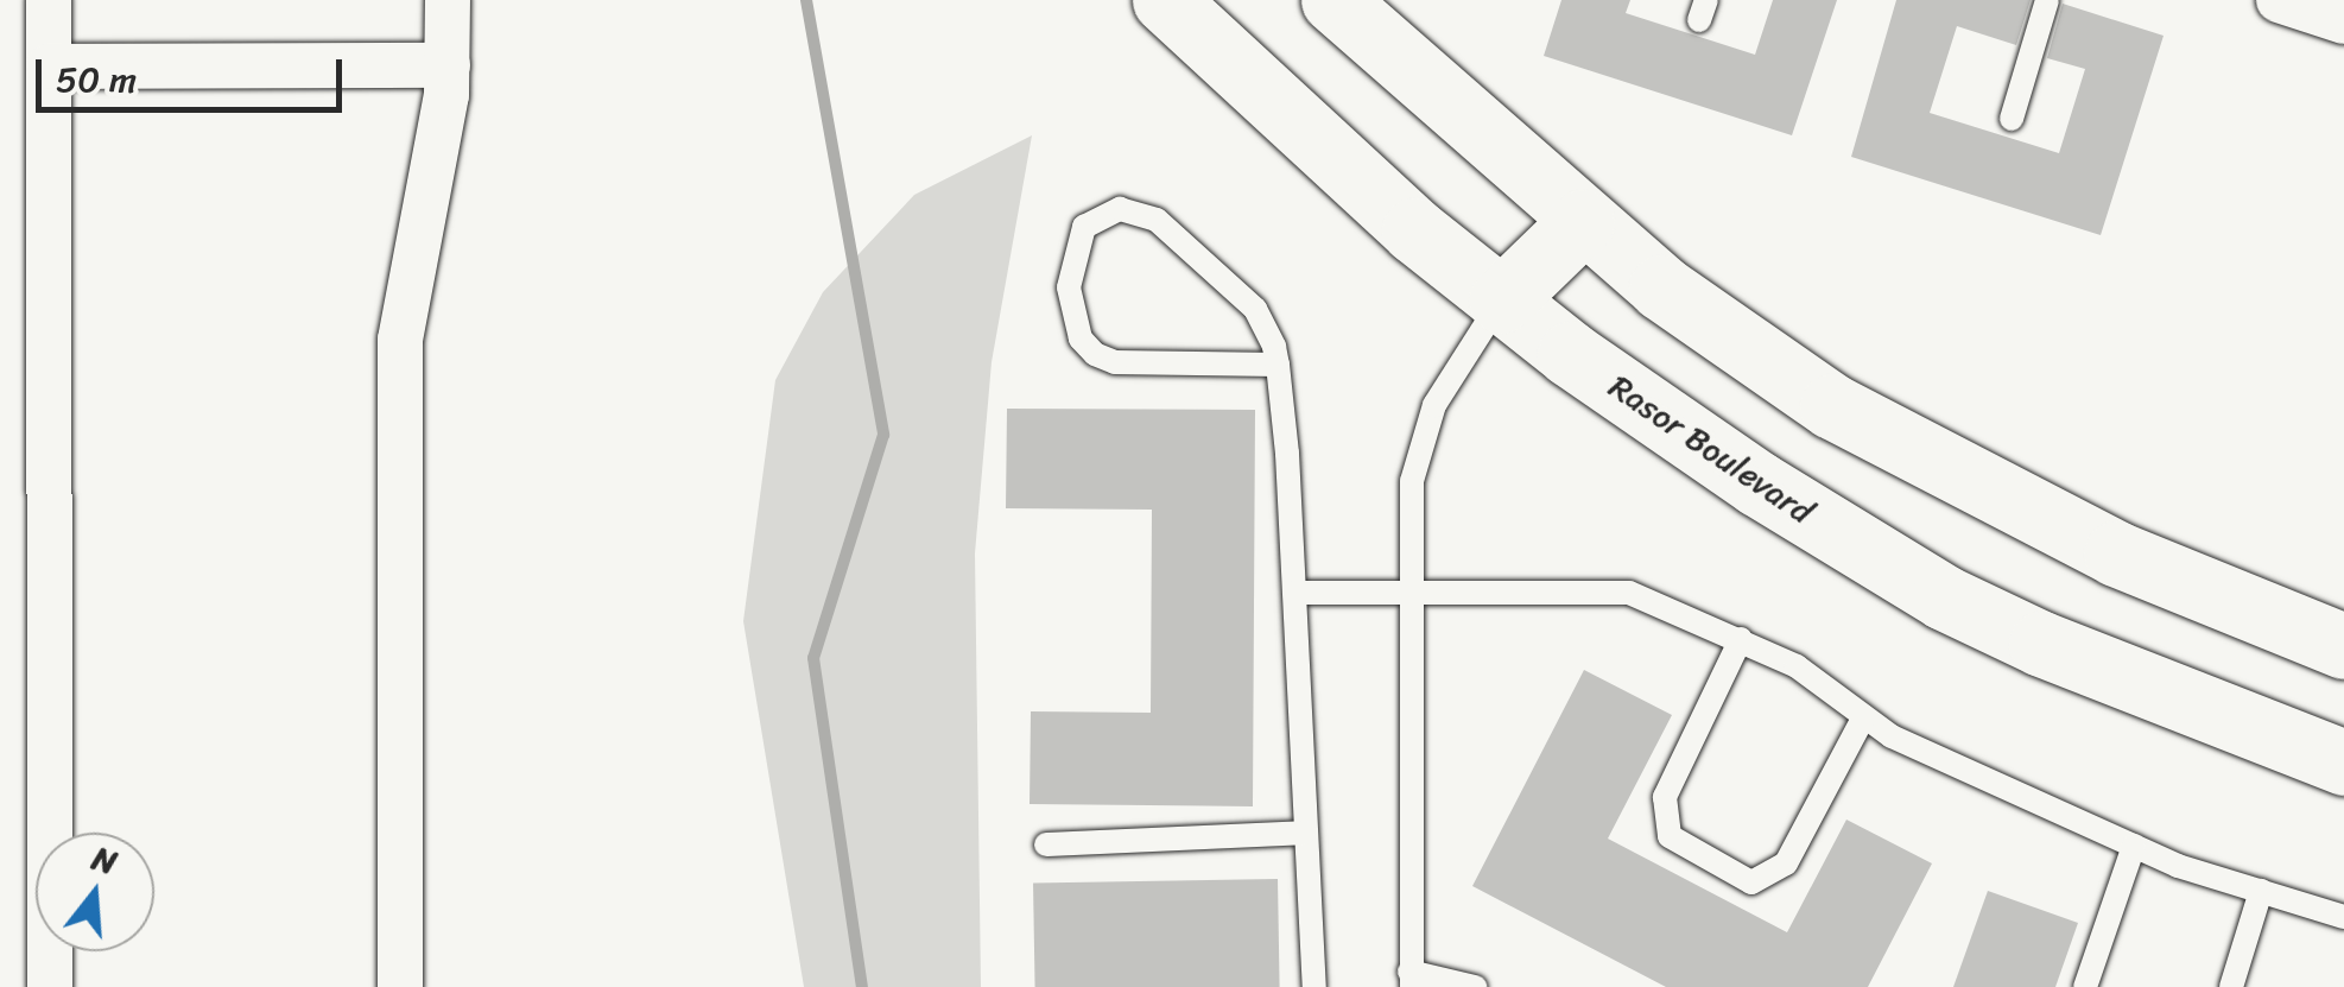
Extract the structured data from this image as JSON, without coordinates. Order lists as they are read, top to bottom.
{
  "streets": {
    "main road": ["Rasor Boulevard"]
  },
  "scale_bar": "50 m",
  "north": "top"
}
